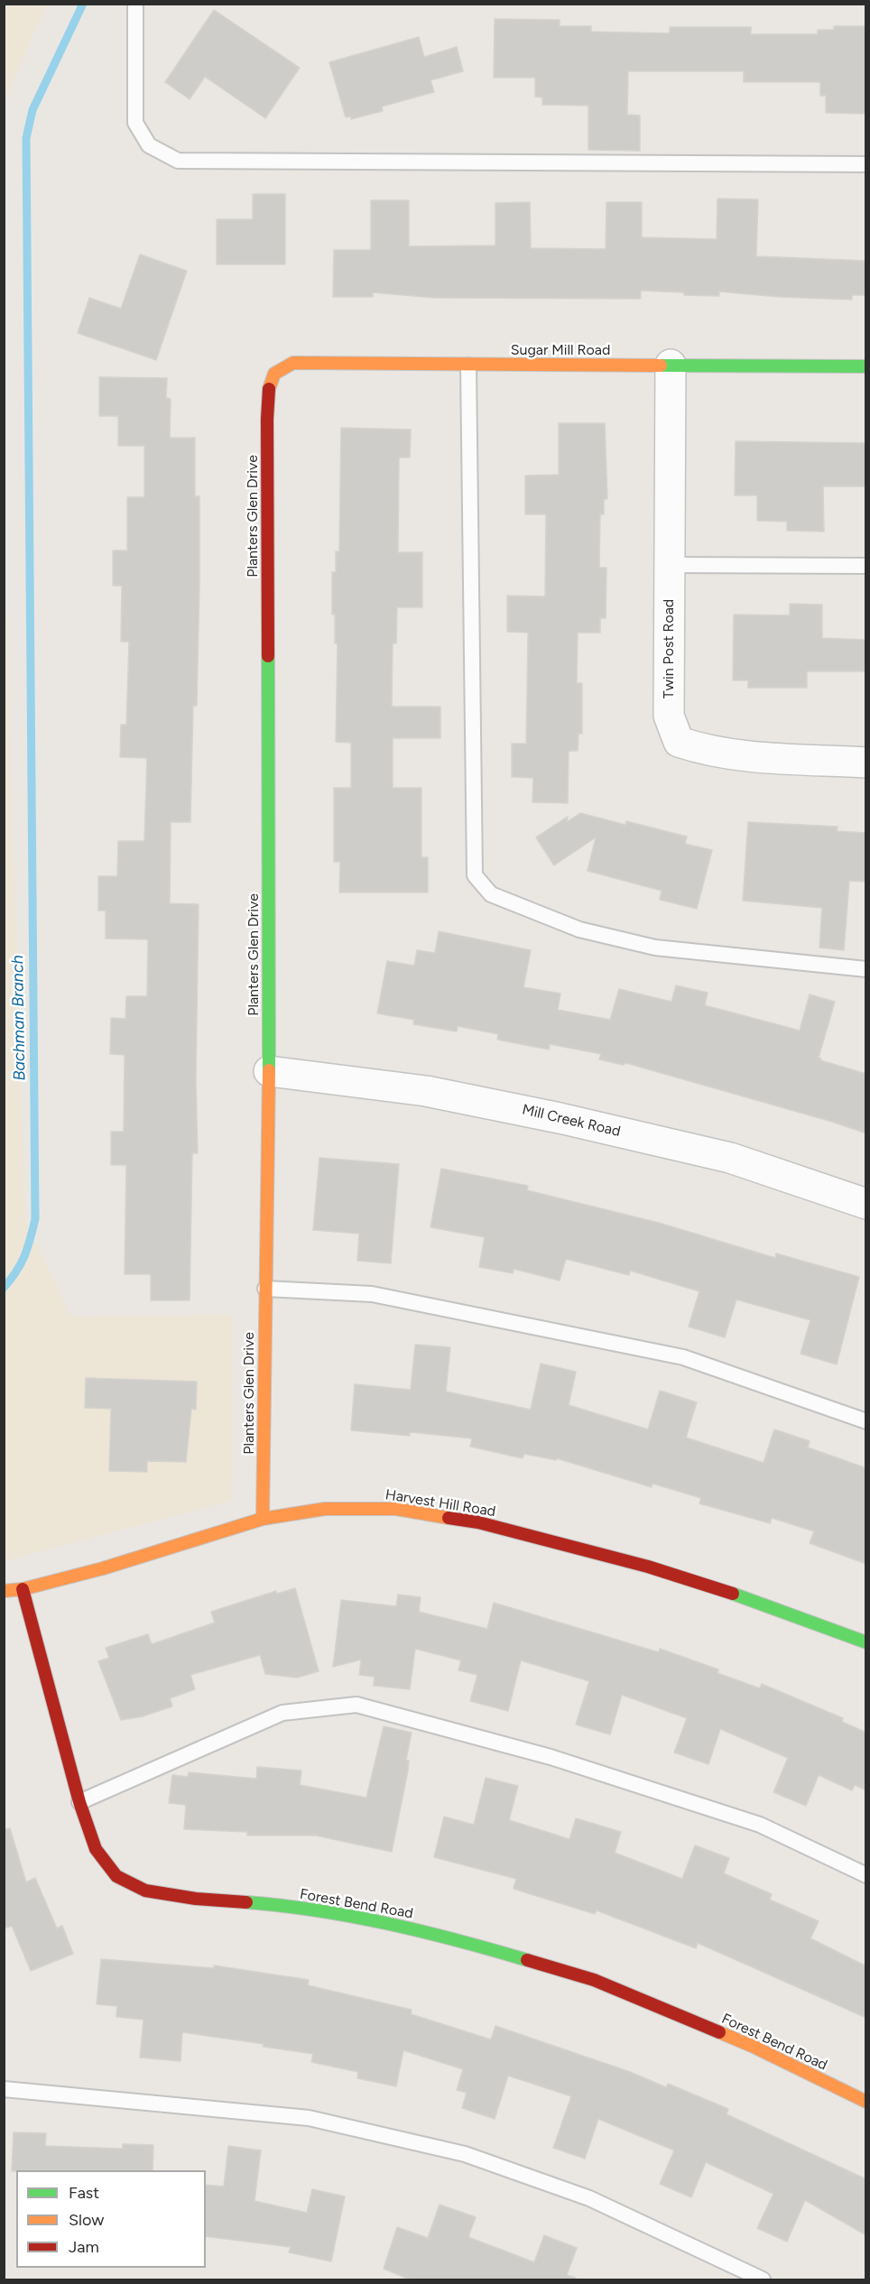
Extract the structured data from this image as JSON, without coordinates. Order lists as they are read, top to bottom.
{
  "streets": {
    "street": [
      "Sugar Mill Road",
      "Planters Glen Drive",
      "Twin Post Road",
      "Mill Creek Road",
      "Harvest Hill Road",
      "Forest Bend Road"
    ]
  },
  "crossings": [
    ["Sugar Mill Road", "Planters Glen Drive"],
    ["Sugar Mill Road", "Twin Post Road"],
    ["Planters Glen Drive", "Mill Creek Road"],
    ["Planters Glen Drive", "Harvest Hill Road"],
    ["Harvest Hill Road", "Forest Bend Road"]
  ],
  "water": ["Bachman Branch"],
  "legend": ["Fast", "Slow", "Jam"]
}
